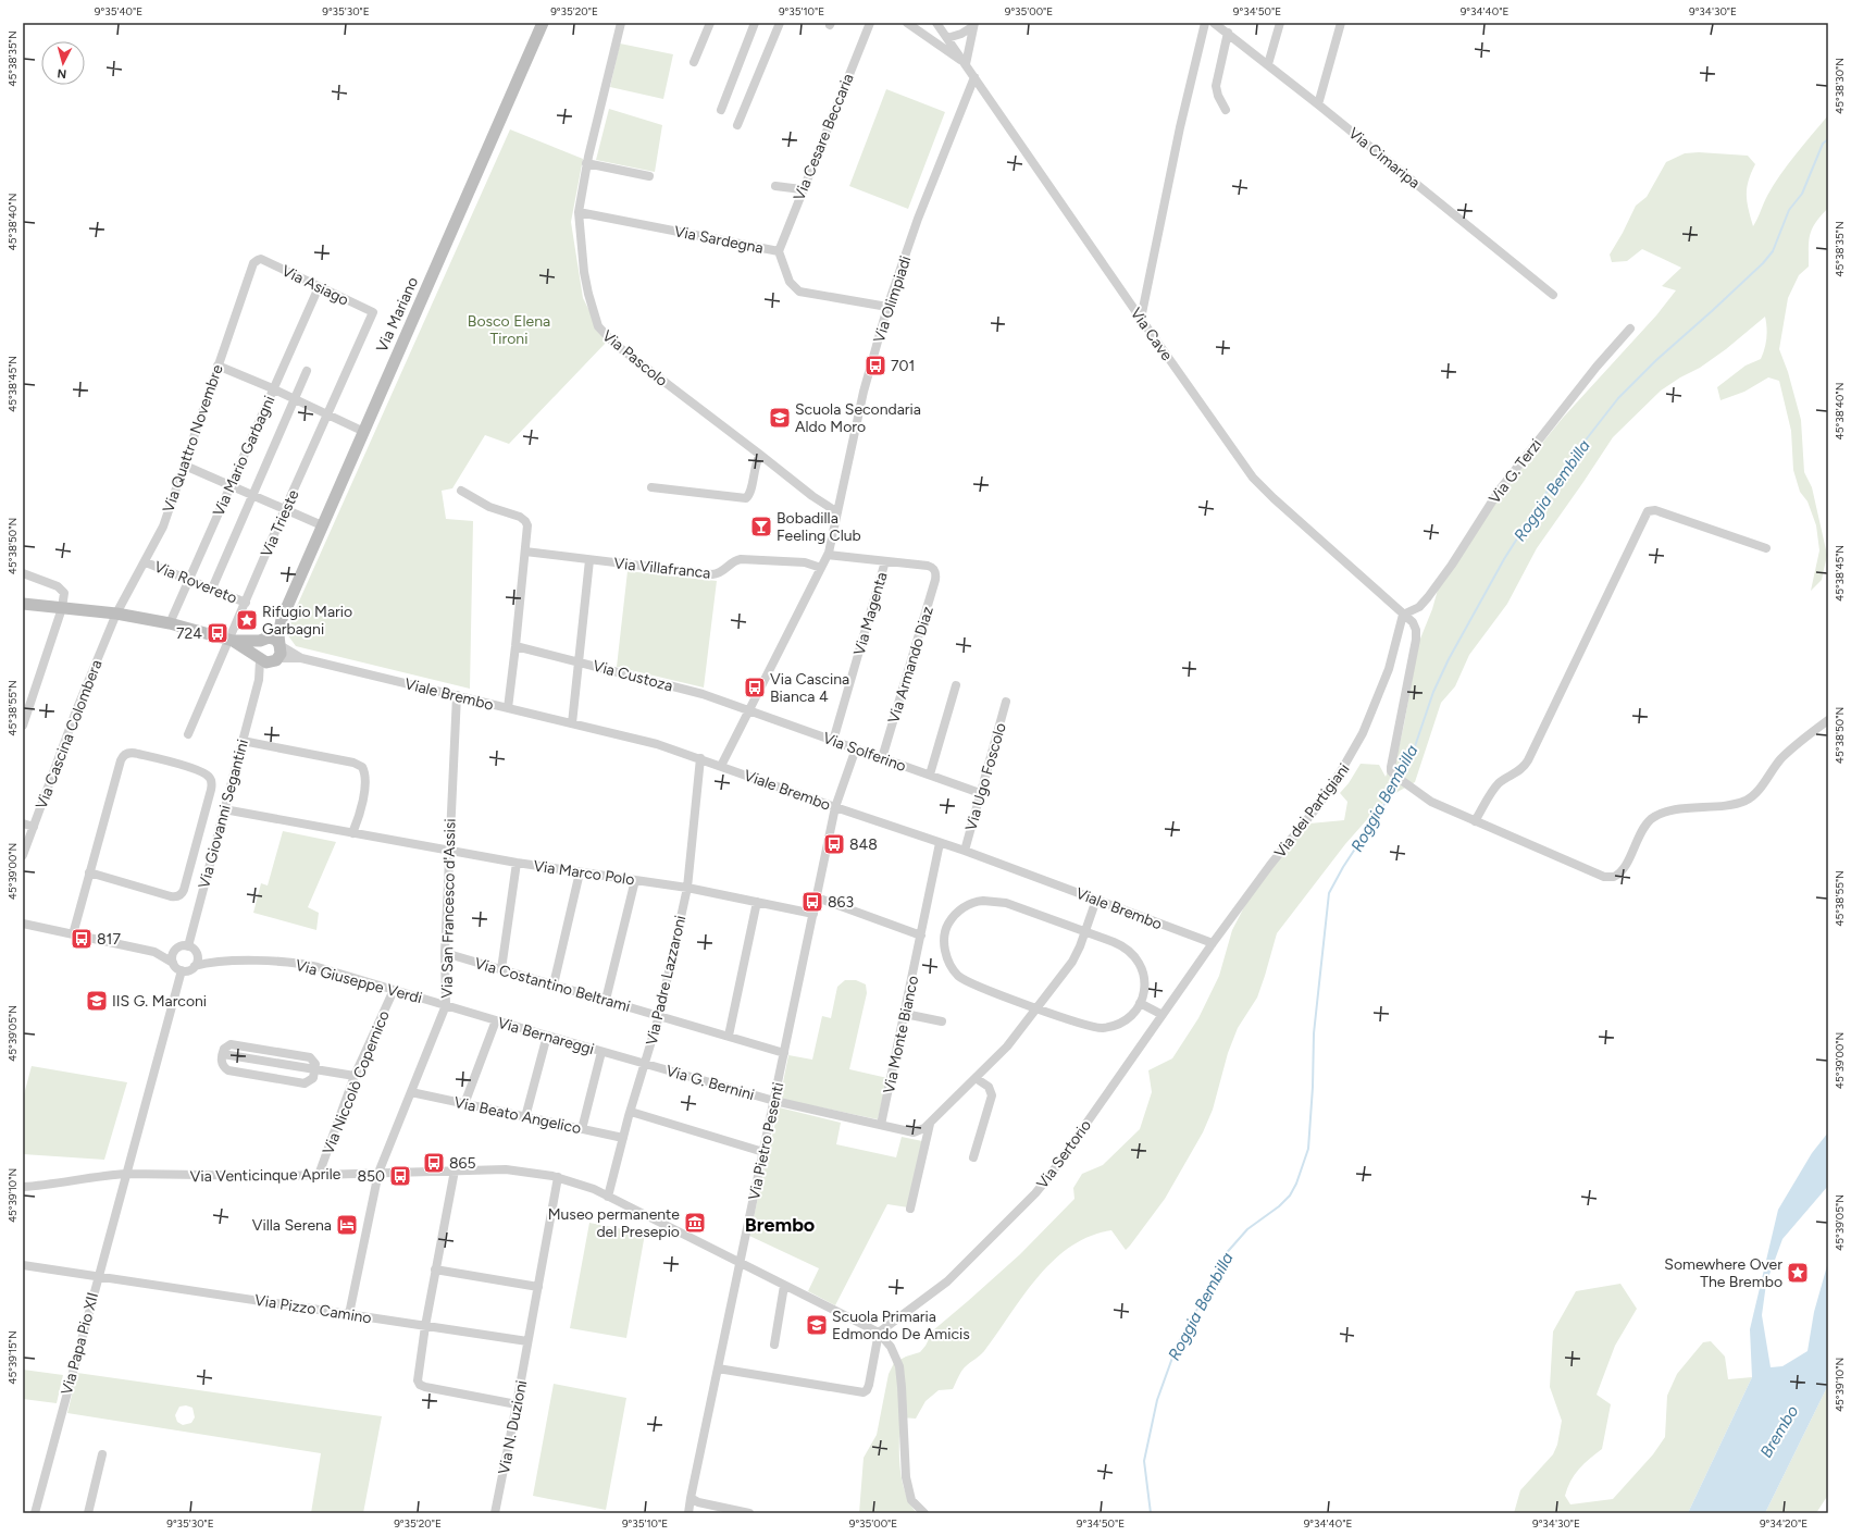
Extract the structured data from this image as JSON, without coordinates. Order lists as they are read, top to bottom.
{
  "streets": {
    "street": [
      "Via Cesare Beccaria",
      "Via Cimaripa",
      "Via Sardegna",
      "Via Asiago",
      "Via Olimpiadi",
      "Via Mariano",
      "Via Cave",
      "Via Pascolo",
      "Via Quattro Novembre",
      "Via Mario Garbagni",
      "Via G. Terzi",
      "Via Trieste",
      "Via Villafranca",
      "Via Rovereto",
      "Via Magenta",
      "Via Armando Diaz",
      "Via Custoza",
      "Viale Brembo",
      "Via Cascina Colombera",
      "Via Solferino",
      "Via Ugo Foscolo",
      "Via dei Partigiani",
      "Via Giovanni Segantini",
      "Via Marco Polo",
      "Via San Francesco d'Assisi",
      "Via Padre Lazzaroni",
      "Via Giuseppe Verdi",
      "Via Costantino Beltrami",
      "Via Monte Bianco",
      "Via Bernareggi",
      "Via Niccolò Copernico",
      "Via G. Bernini",
      "Via Beato Angelico",
      "Via Pietro Pesenti",
      "Via Sertorio",
      "Via Venticinque Aprile",
      "Via Pizzo Camino",
      "Via Papa Pio XII",
      "Via N. Duzioni"
    ]
  },
  "crossings": [
    ["Via Cesare Beccaria", "Via Sardegna"],
    ["Via Sardegna", "Via Olimpiadi"],
    ["Via Sardegna", "Via Pascolo"],
    ["Via Asiago", "Via Quattro Novembre"],
    ["Via Asiago", "Via Mario Garbagni"],
    ["Via Asiago", "Via Trieste"],
    ["Via Olimpiadi", "Via Cave"],
    ["Via Olimpiadi", "Via Pascolo"],
    ["Via Olimpiadi", "Via Villafranca"],
    ["Via Olimpiadi", "Via Custoza"],
    ["Via Olimpiadi", "Viale Brembo"],
    ["Via Olimpiadi", "Via Solferino"],
    ["Via Mariano", "Viale Brembo"],
    ["Via Mariano", "Via Giovanni Segantini"],
    ["Via Cave", "Via G. Terzi"],
    ["Via Cave", "Via dei Partigiani"],
    ["Via Quattro Novembre", "Via Rovereto"],
    ["Via Quattro Novembre", "Via Cascina Colombera"],
    ["Via Mario Garbagni", "Via Rovereto"],
    ["Via G. Terzi", "Via dei Partigiani"],
    ["Via Trieste", "Via Rovereto"],
    ["Via Magenta", "Via Armando Diaz"],
    ["Via Magenta", "Via Solferino"],
    ["Via Armando Diaz", "Via Solferino"],
    ["Via Custoza", "Via Solferino"],
    ["Viale Brembo", "Via Ugo Foscolo"],
    ["Viale Brembo", "Via dei Partigiani"],
    ["Viale Brembo", "Via Giovanni Segantini"],
    ["Viale Brembo", "Via San Francesco d'Assisi"],
    ["Viale Brembo", "Via Padre Lazzaroni"],
    ["Viale Brembo", "Via Monte Bianco"],
    ["Viale Brembo", "Via Pietro Pesenti"],
    ["Viale Brembo", "Via Sertorio"],
    ["Via Solferino", "Via Ugo Foscolo"],
    ["Via Solferino", "Via Pietro Pesenti"],
    ["Via dei Partigiani", "Via Sertorio"],
    ["Via Giovanni Segantini", "Via Marco Polo"],
    ["Via Giovanni Segantini", "Via Giuseppe Verdi"],
    ["Via Marco Polo", "Via San Francesco d'Assisi"],
    ["Via Marco Polo", "Via Padre Lazzaroni"],
    ["Via Marco Polo", "Via Pietro Pesenti"],
    ["Via San Francesco d'Assisi", "Via Giuseppe Verdi"],
    ["Via San Francesco d'Assisi", "Via Costantino Beltrami"],
    ["Via San Francesco d'Assisi", "Via Bernareggi"],
    ["Via San Francesco d'Assisi", "Via Beato Angelico"],
    ["Via San Francesco d'Assisi", "Via Venticinque Aprile"],
    ["Via San Francesco d'Assisi", "Via Pizzo Camino"],
    ["Via Padre Lazzaroni", "Via Costantino Beltrami"],
    ["Via Padre Lazzaroni", "Via Bernareggi"],
    ["Via Padre Lazzaroni", "Via G. Bernini"],
    ["Via Padre Lazzaroni", "Via Beato Angelico"],
    ["Via Padre Lazzaroni", "Via Venticinque Aprile"],
    ["Via Giuseppe Verdi", "Via Bernareggi"],
    ["Via Giuseppe Verdi", "Via Niccolò Copernico"],
    ["Via Costantino Beltrami", "Via Pietro Pesenti"],
    ["Via Monte Bianco", "Via G. Bernini"],
    ["Via Bernareggi", "Via G. Bernini"],
    ["Via Niccolò Copernico", "Via Venticinque Aprile"],
    ["Via G. Bernini", "Via Pietro Pesenti"],
    ["Via Pietro Pesenti", "Via Venticinque Aprile"],
    ["Via Sertorio", "Via Venticinque Aprile"],
    ["Via Venticinque Aprile", "Via Papa Pio XII"],
    ["Via Venticinque Aprile", "Via N. Duzioni"],
    ["Via Pizzo Camino", "Via Papa Pio XII"],
    ["Via Pizzo Camino", "Via N. Duzioni"]
  ],
  "districts": ["Brembo"],
  "water": ["Roggia Bembilla", "Brembo"],
  "parks": ["Bosco Elena Tironi"],
  "places": {
    "bus stop": [
      "701",
      "724",
      "Via Cascina Bianca 4",
      "848",
      "863",
      "817",
      "865",
      "850"
    ],
    "school or university": ["Scuola Secondaria Aldo Moro", "IIS G. Marconi", "Scuola Primaria Edmondo De Amicis"],
    "bar": ["Bobadilla Feeling Club"],
    "place": ["Rifugio Mario Garbagni", "Somewhere Over The Brembo"],
    "museum": ["Museo permanente del Presepio"],
    "hotel": ["Villa Serena"]
  },
  "north": "bottom",
  "coordinates": [
    "9°35'40\"E",
    "9°35'30\"E",
    "9°35'20\"E",
    "9°35'10\"E",
    "9°35'00\"E",
    "9°34'50\"E",
    "9°34'40\"E",
    "9°34'30\"E",
    "45°38'35\"N",
    "45°38'30\"N",
    "45°38'40\"N",
    "45°38'45\"N",
    "45°38'50\"N",
    "45°38'55\"N",
    "45°39'00\"N",
    "45°39'05\"N",
    "45°39'10\"N",
    "45°39'15\"N",
    "9°34'20\"E"
  ]
}
